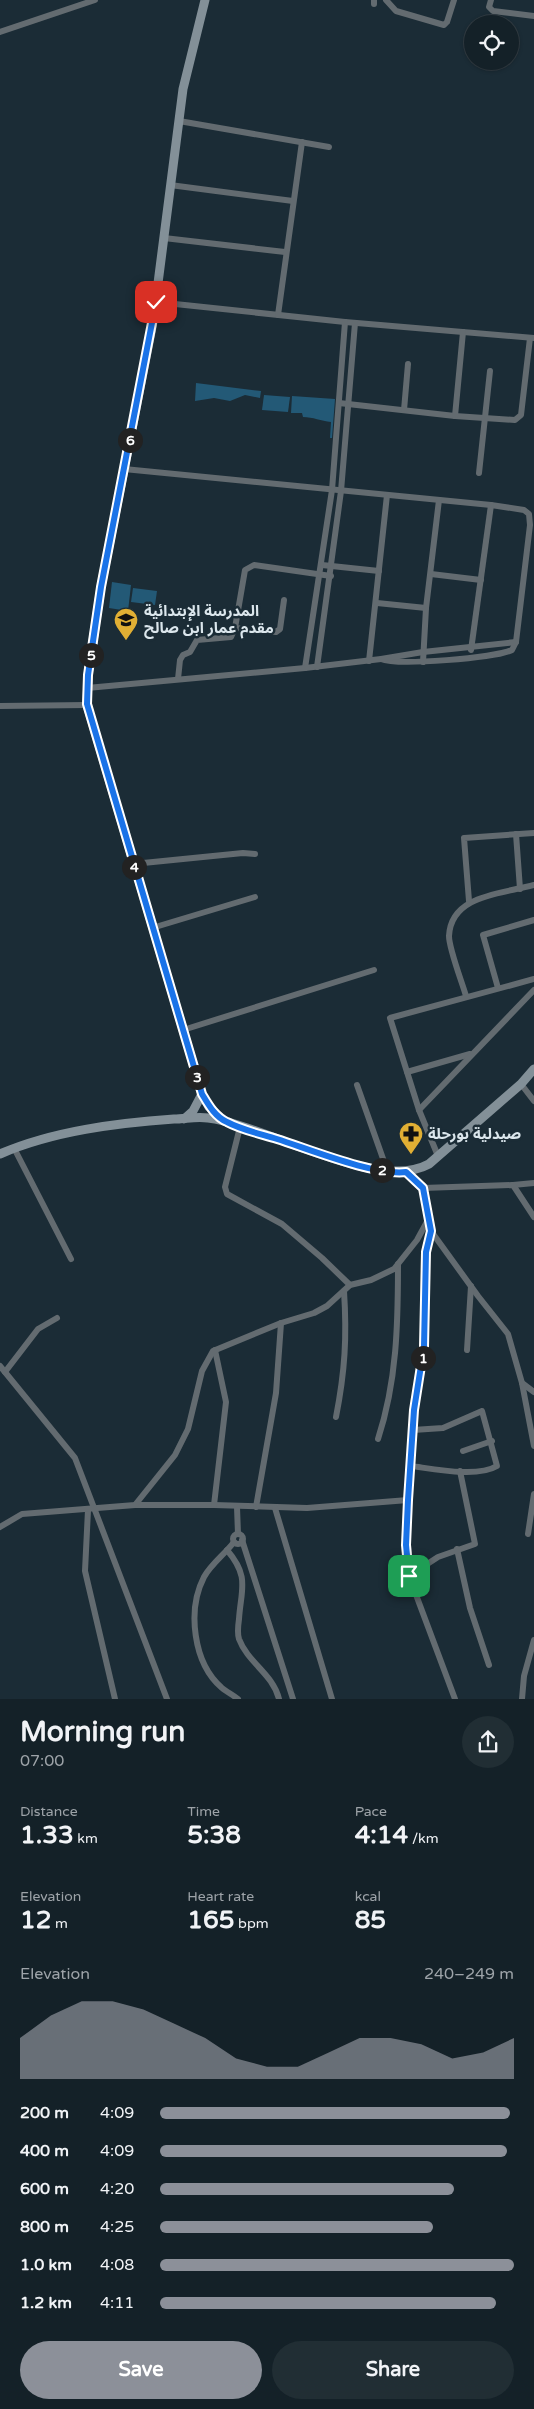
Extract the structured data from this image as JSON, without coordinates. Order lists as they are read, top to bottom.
{
  "places": {
    "school or university": ["المدرسة الإبتدائية مقدم عمار ابن صالح"],
    "pharmacy": ["صيدلية بورحلة"]
  },
  "page": {
    "pins": [
      "6",
      "5",
      "4",
      "3",
      "2",
      "1"
    ],
    "heading": ["Morning run", "07:00"],
    "stats": [
      ["Distance", "1.33 km"],
      ["Time", "5:38"],
      ["Pace", "4:14 /km"],
      ["Elevation", "12 m"],
      ["Heart rate", "165 bpm"],
      ["kcal", "85"]
    ],
    "chart": ["Elevation", "240–249 m"],
    "list": [
      {
        "name": "200 m",
        "note": "4:09"
      },
      {
        "name": "400 m",
        "note": "4:09"
      },
      {
        "name": "600 m",
        "note": "4:20"
      },
      {
        "name": "800 m",
        "note": "4:25"
      },
      {
        "name": "1.0 km",
        "note": "4:08"
      },
      {
        "name": "1.2 km",
        "note": "4:11"
      }
    ],
    "buttons": ["Save", "Share"]
  }
}
